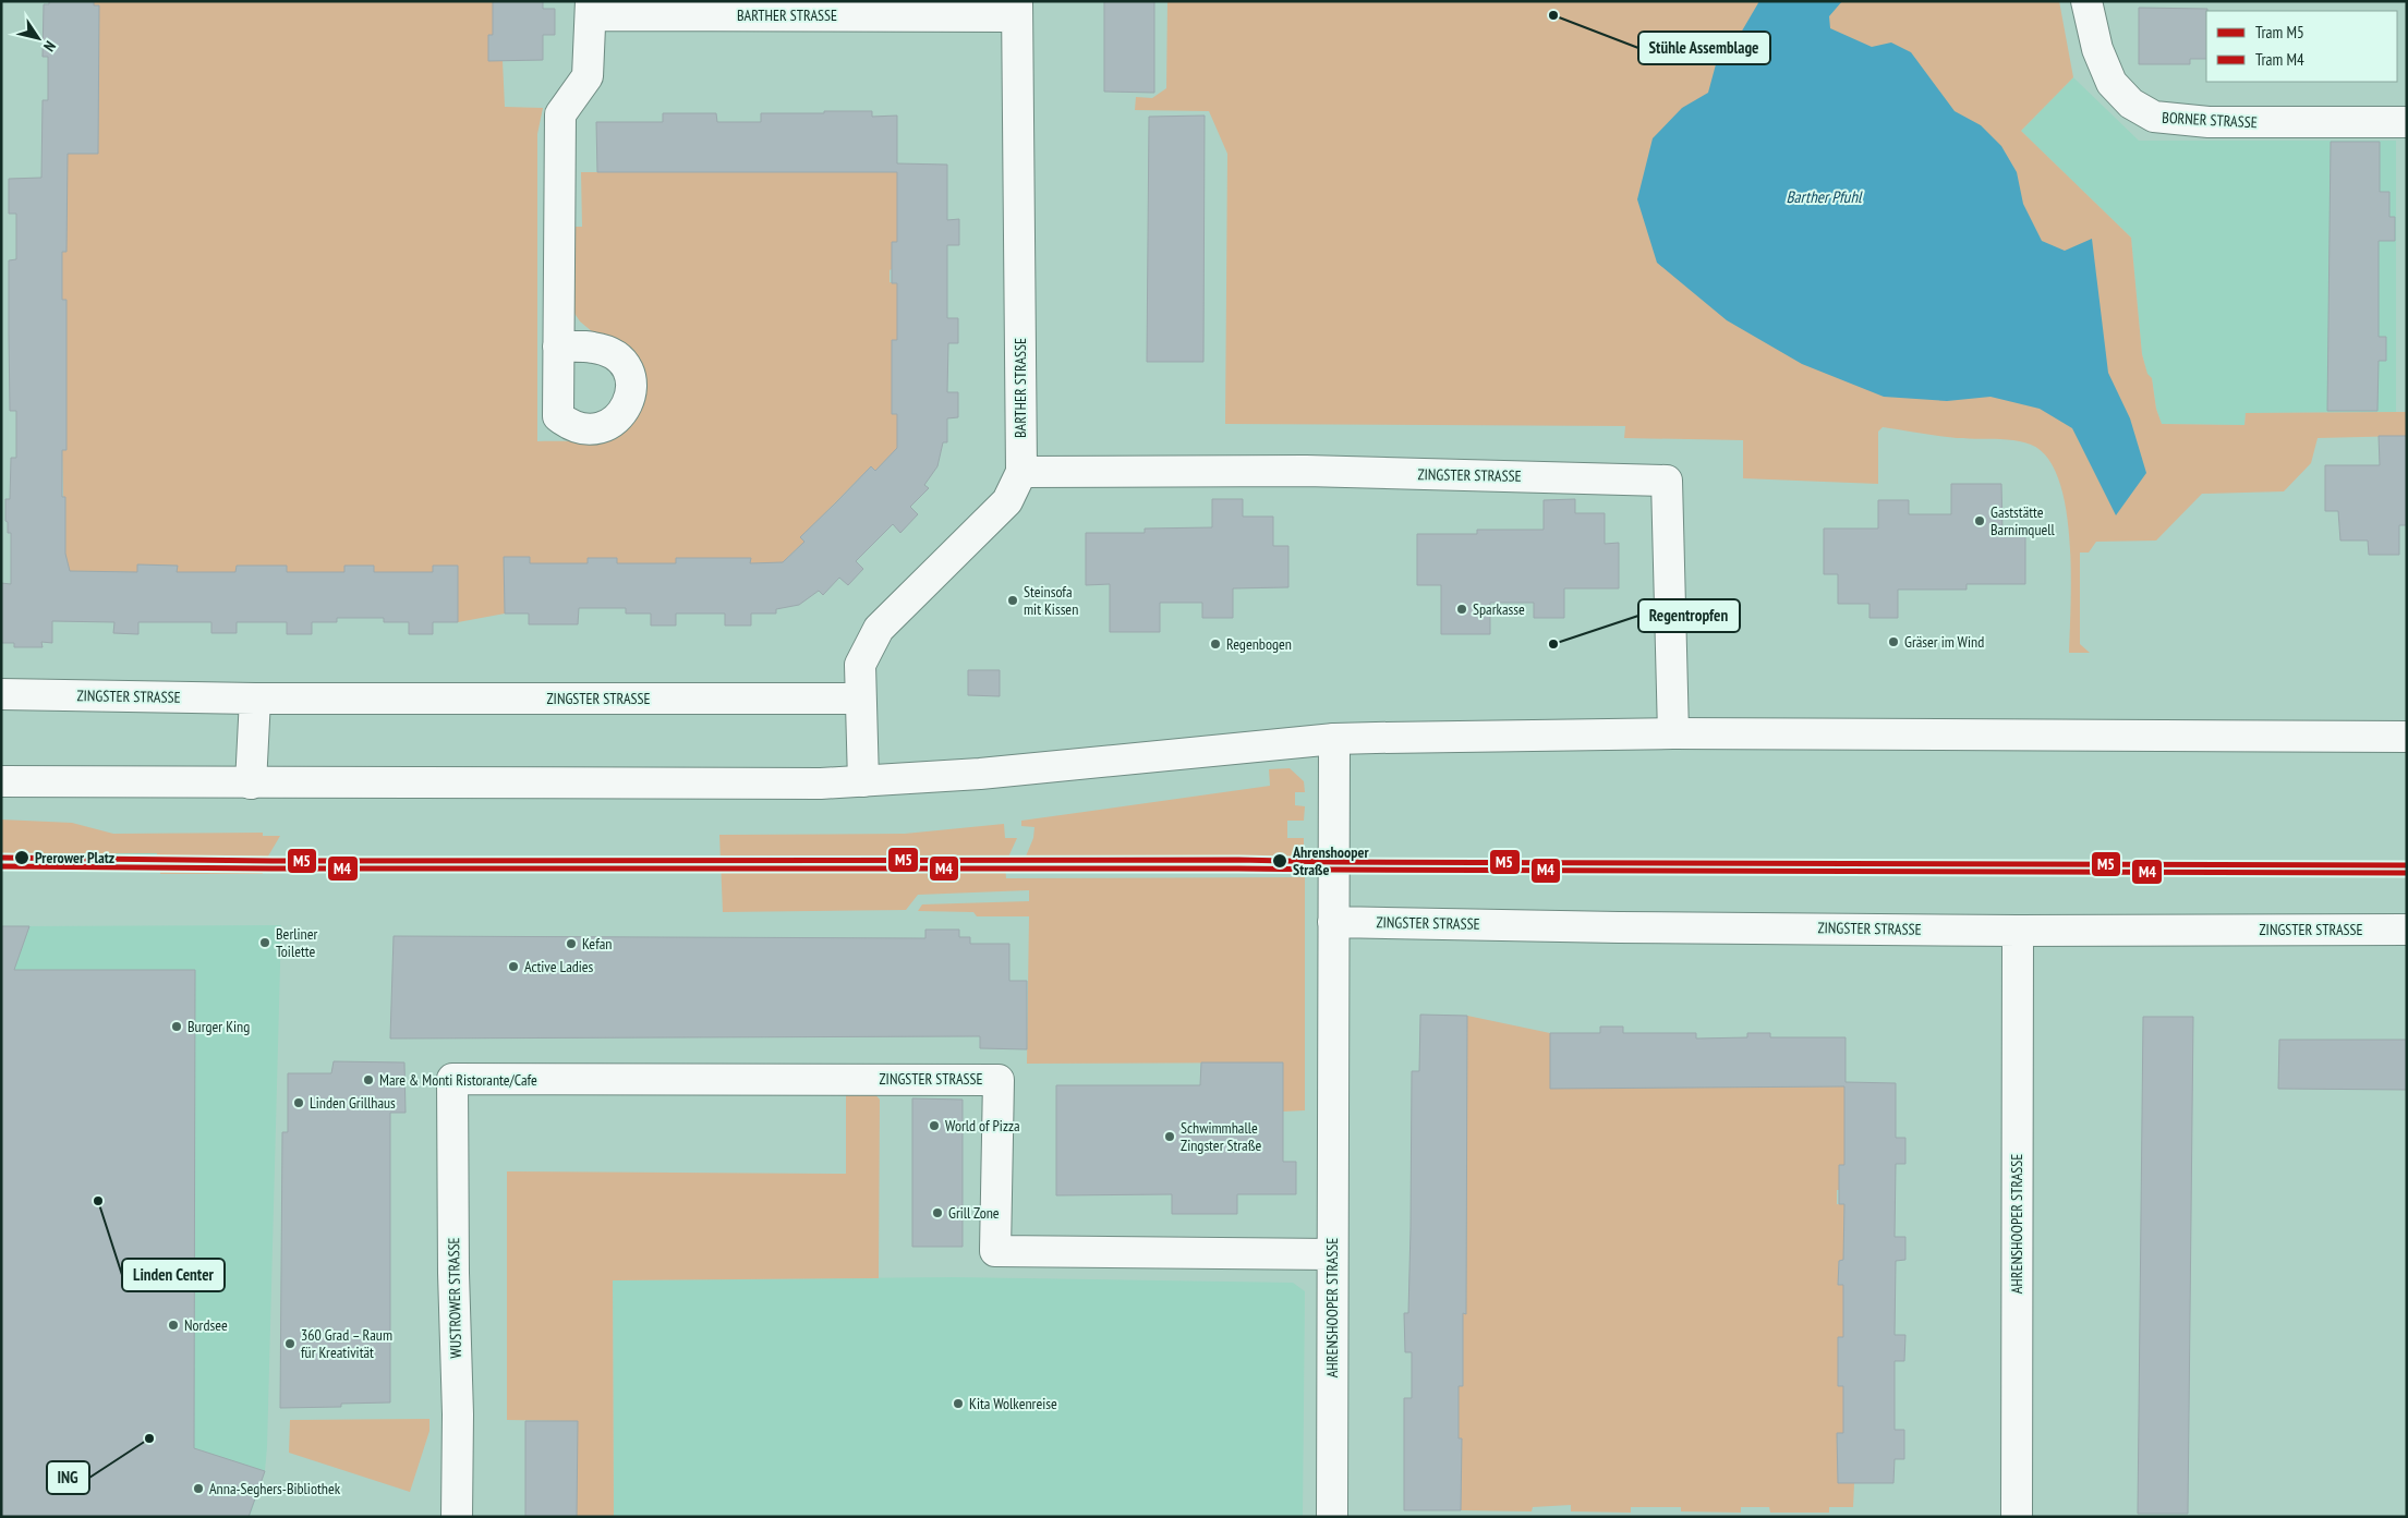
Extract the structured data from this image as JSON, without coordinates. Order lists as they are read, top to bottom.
{
  "streets": {
    "street": [
      "BARTHER STRASSE",
      "BORNER STRASSE",
      "ZINGSTER STRASSE",
      "AHRENSHOOPER STRASSE",
      "WUSTROWER STRASSE"
    ]
  },
  "crossings": [
    ["BARTHER STRASSE", "ZINGSTER STRASSE"],
    ["ZINGSTER STRASSE", "AHRENSHOOPER STRASSE"],
    ["ZINGSTER STRASSE", "WUSTROWER STRASSE"]
  ],
  "water": ["Barther Pfuhl"],
  "places": [
    "Stühle Assemblage",
    "Gaststätte Barnimquell",
    "Steinsofa mit Kissen",
    "Sparkasse",
    "Gräser im Wind",
    "Regenbogen",
    "Regentropfen",
    "Prerower Platz",
    "Ahrenshooper Straße",
    "Berliner Toilette",
    "Kefan",
    "Active Ladies",
    "Burger King",
    "Mare & Monti Ristorante/Cafe",
    "Linden Grillhaus",
    "World of Pizza",
    "Schwimmhalle Zingster Straße",
    "Linden Center",
    "Grill Zone",
    "Nordsee",
    "360 Grad – Raum für Kreativität",
    "Kita Wolkenreise",
    "ING",
    "Anna-Seghers-Bibliothek"
  ],
  "lines": ["tram line M5", "tram line M4"],
  "legend": ["Tram M5", "Tram M4"],
  "north": "bottom right"
}
